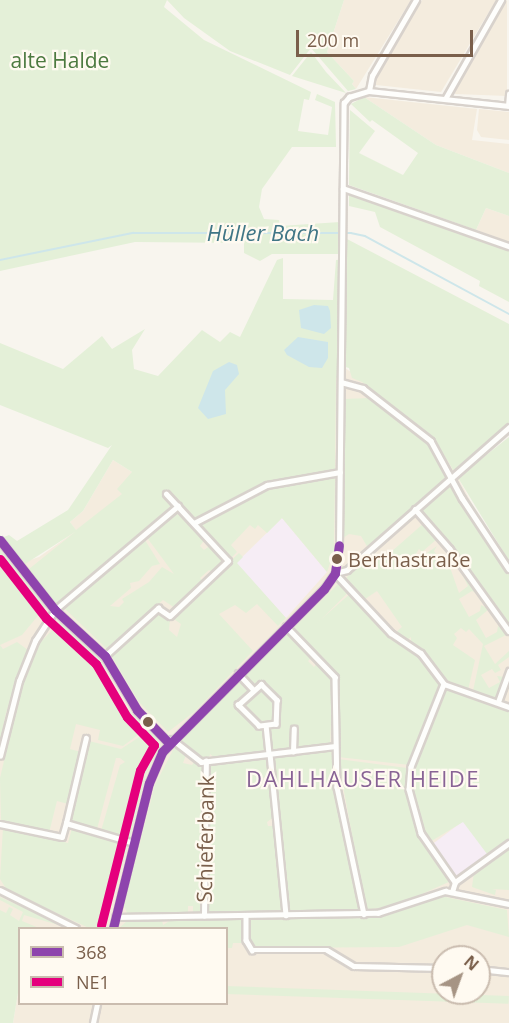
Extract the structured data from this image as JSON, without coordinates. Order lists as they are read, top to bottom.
{
  "streets": {
    "street": ["Schieferbank"]
  },
  "districts": ["DAHLHAUSER HEIDE"],
  "water": ["Hüller Bach"],
  "parks": ["alte Halde"],
  "places": ["Berthastraße"],
  "lines": ["transit line 368", "transit line NE1"],
  "legend": ["368", "NE1"],
  "scale_bar": "200 m",
  "north": "top right"
}
